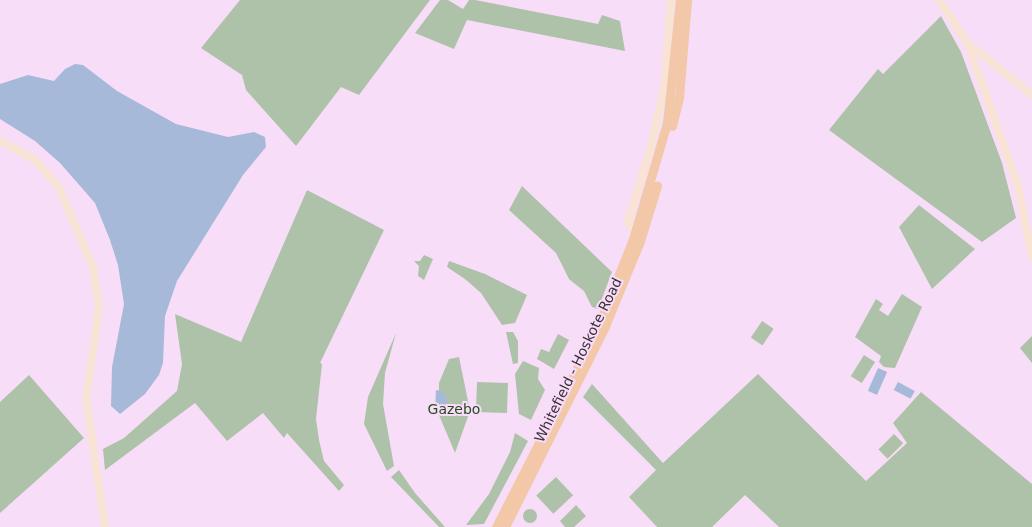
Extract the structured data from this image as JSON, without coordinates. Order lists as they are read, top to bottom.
{
  "streets": {
    "main road": ["Whitefield - Hoskote Road"]
  },
  "parks": ["Gazebo"]
}
